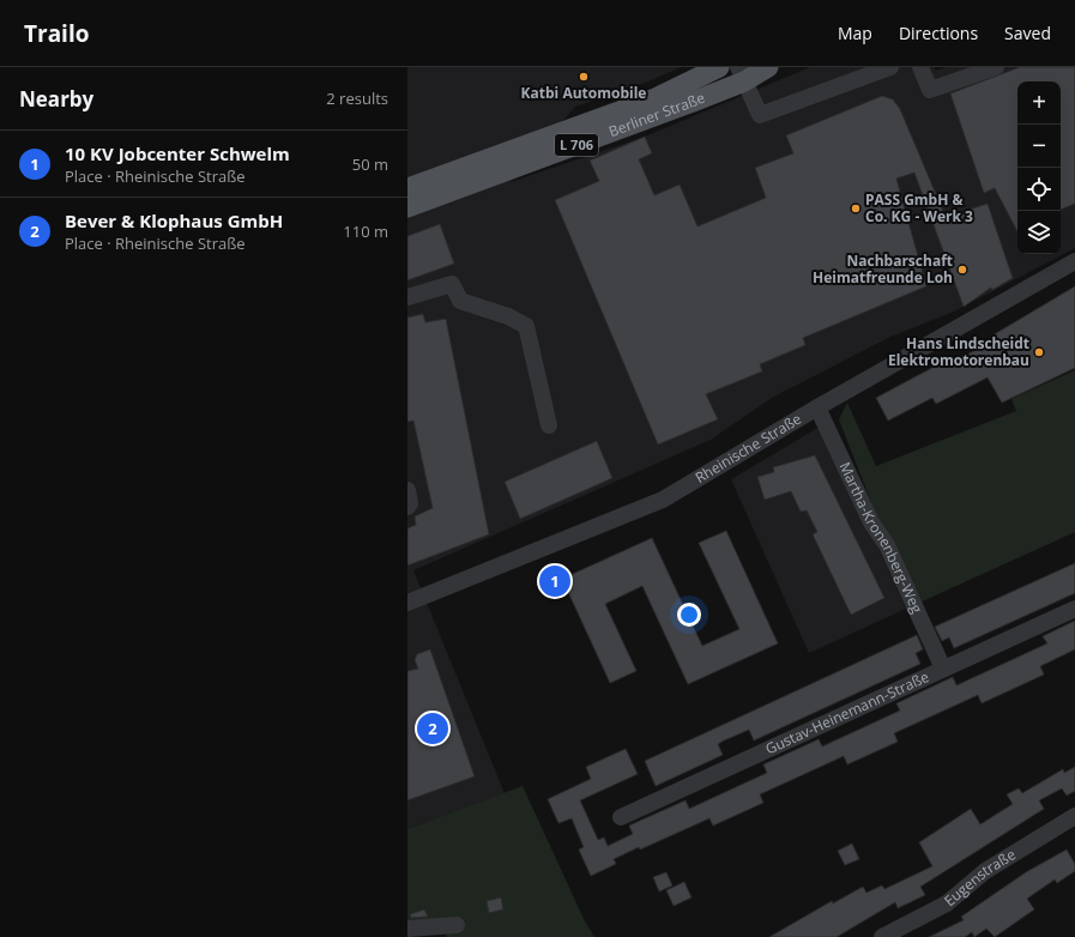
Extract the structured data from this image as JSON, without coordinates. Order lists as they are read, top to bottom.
{
  "streets": {
    "main road": ["Berliner Straße", "L 706"],
    "street": [
      "Rheinische Straße",
      "Martha-Kronenberg-Weg",
      "Gustav-Heinemann-Straße",
      "Eugenstraße"
    ]
  },
  "crossings": [
    ["Rheinische Straße", "Martha-Kronenberg-Weg"],
    ["Martha-Kronenberg-Weg", "Gustav-Heinemann-Straße"]
  ],
  "places": [
    "Katbi Automobile",
    "PASS GmbH & Co. KG - Werk 3",
    "Nachbarschaft Heimatfreunde Loh",
    "Hans Lindscheidt Elektromotorenbau"
  ],
  "page": {
    "header": "Trailo",
    "nav": ["Map", "Directions", "Saved"],
    "heading": ["Nearby", "2 results"],
    "map_buttons": ["+", "−"],
    "list": [
      {
        "mark": "1",
        "name": "10 KV Jobcenter Schwelm",
        "note": "Place · Rheinische Straße",
        "value": "50 m"
      },
      {
        "mark": "2",
        "name": "Bever & Klophaus GmbH",
        "note": "Place · Rheinische Straße",
        "value": "110 m"
      }
    ],
    "pins": ["1", "2"]
  }
}
